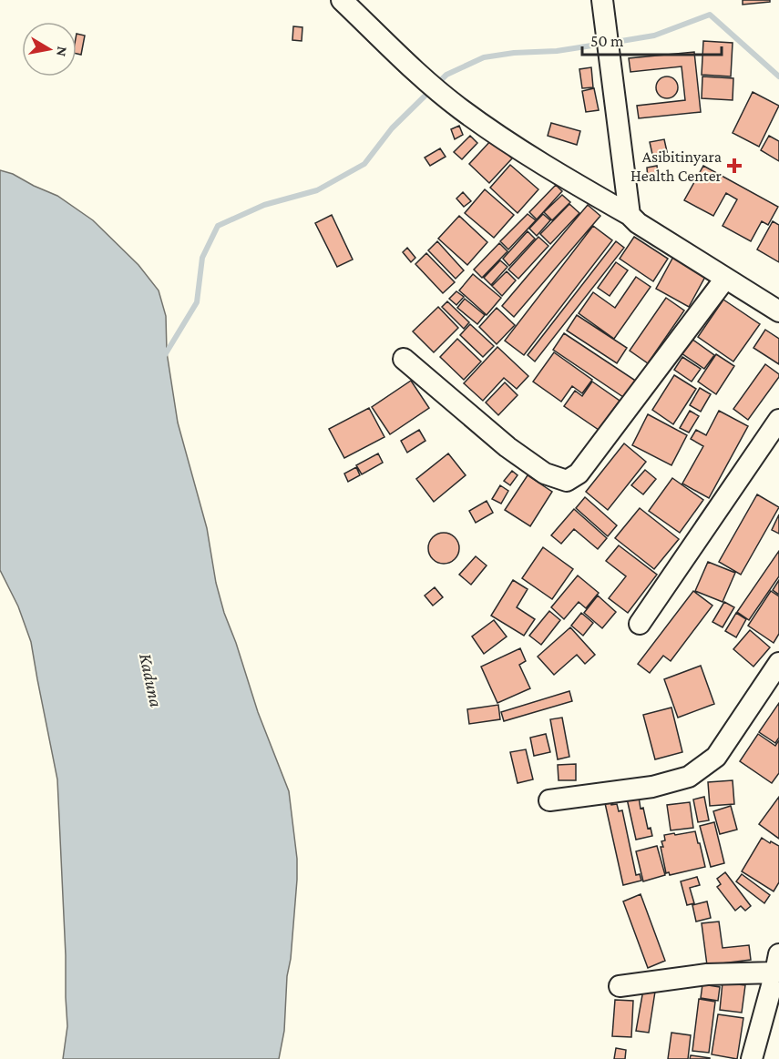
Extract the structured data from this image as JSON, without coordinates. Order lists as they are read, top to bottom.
{
  "water": ["Kaduna"],
  "places": {
    "health": ["Asibitinyara Health Center"]
  },
  "scale_bar": "50 m",
  "north": "right"
}
